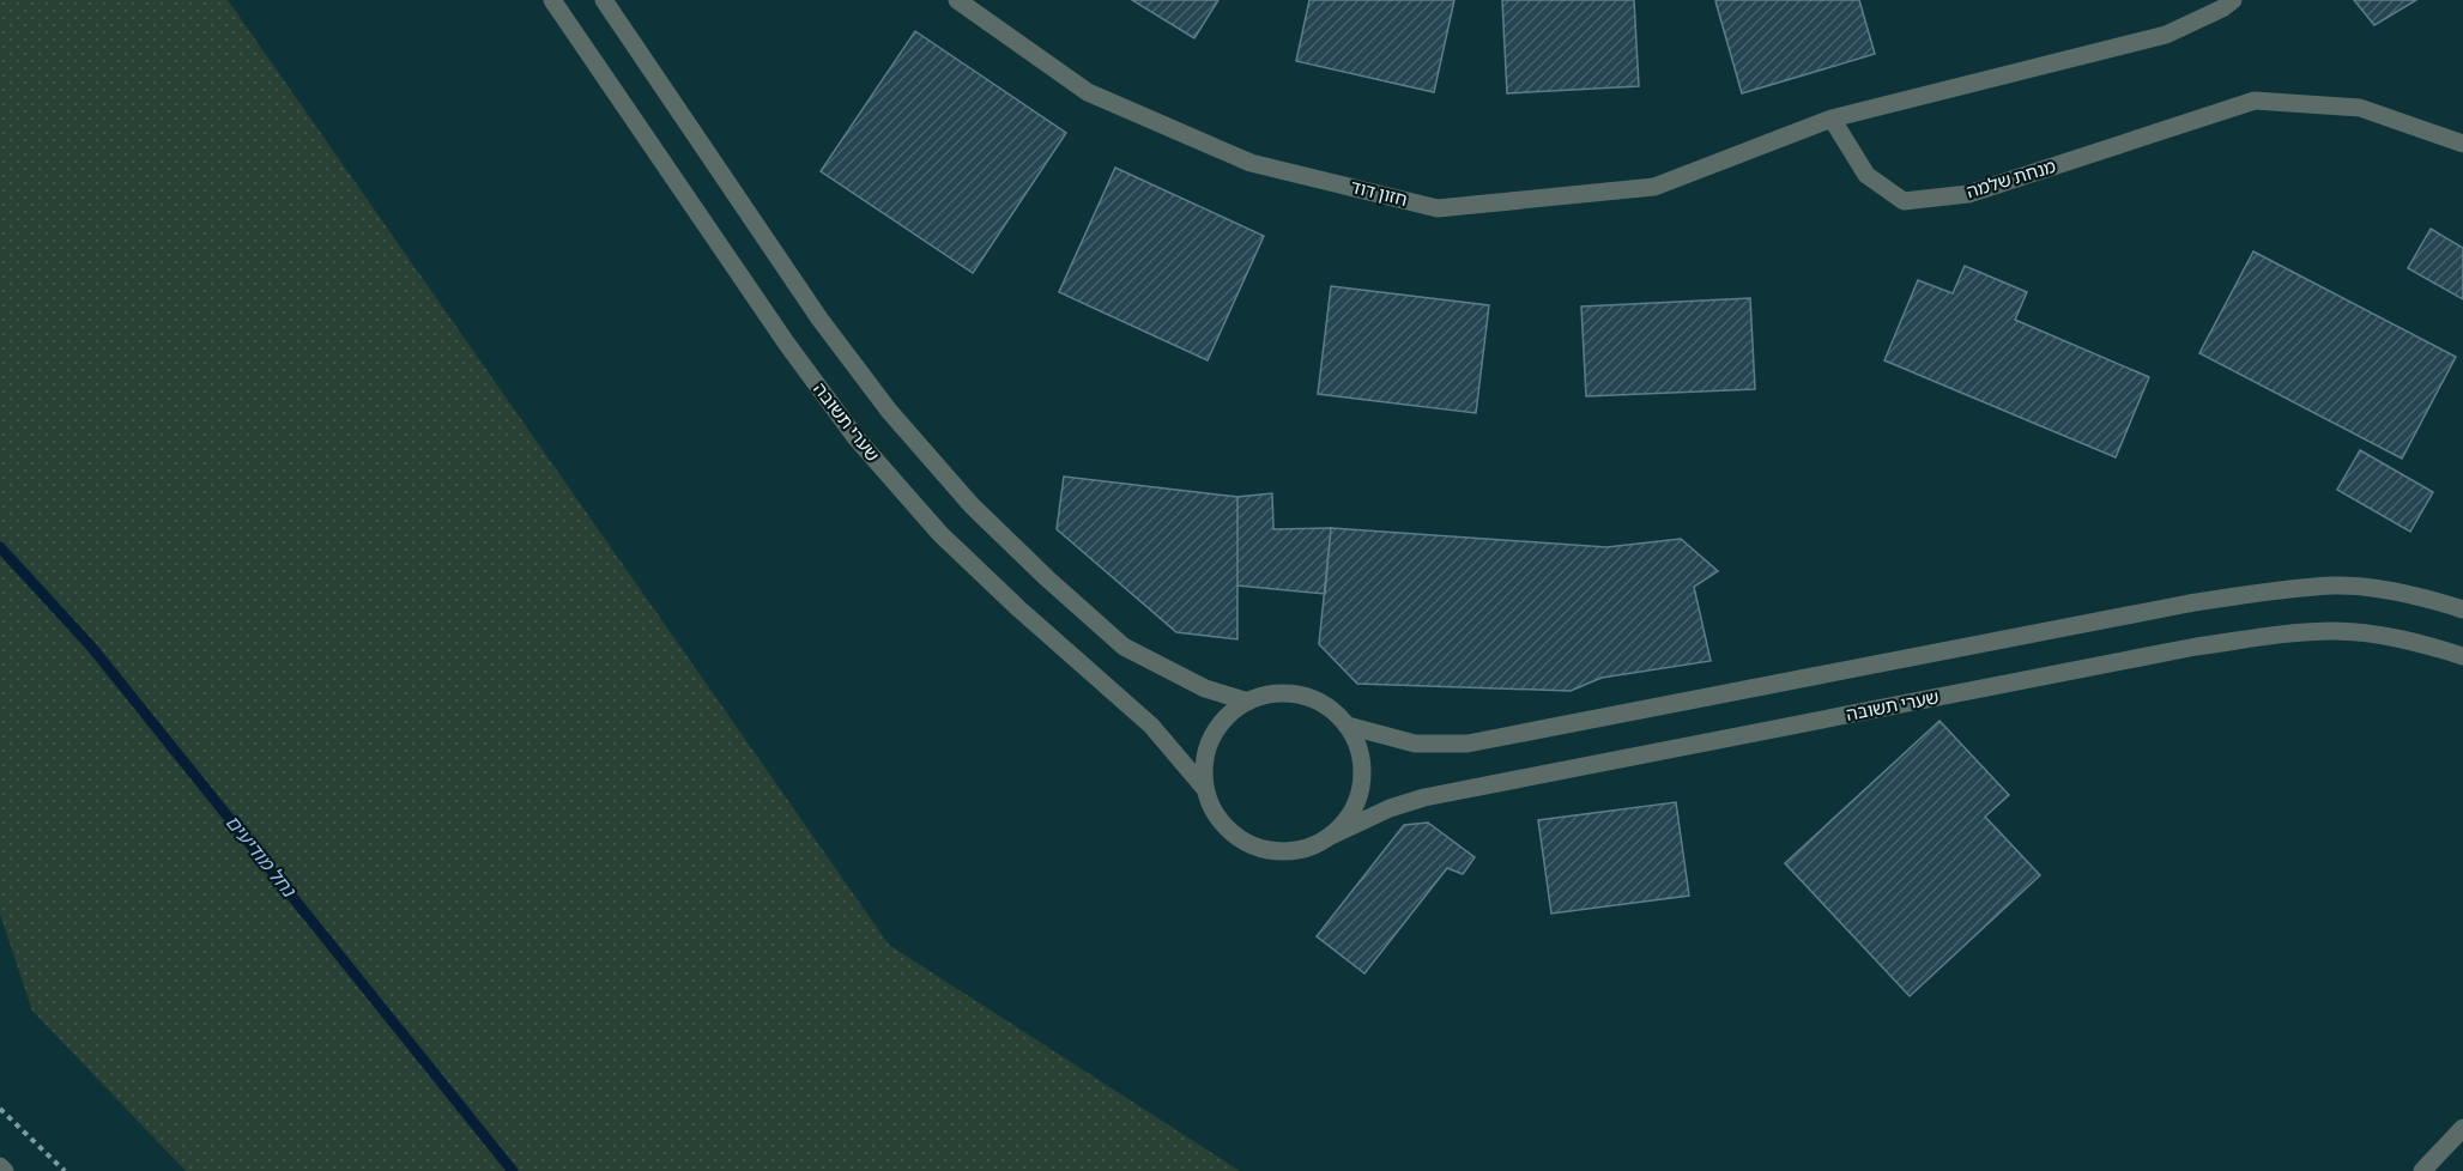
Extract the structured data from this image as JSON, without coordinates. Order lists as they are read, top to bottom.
{
  "streets": {
    "street": ["מנחת שלמה", "חזון דוד", "שערי תשובה"]
  },
  "crossings": [
    ["מנחת שלמה", "חזון דוד"]
  ],
  "water": ["נחל מודיעים"]
}
